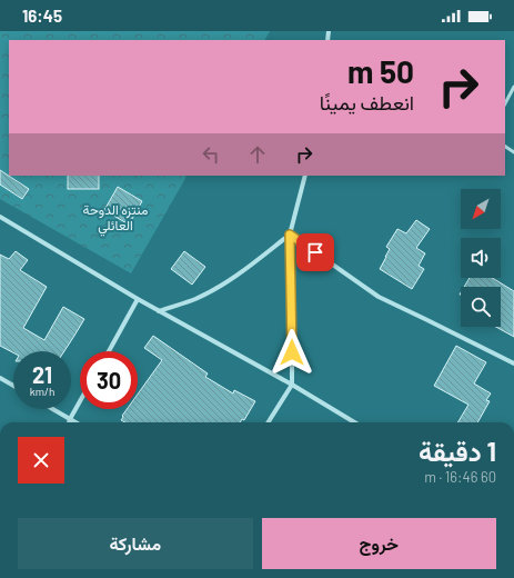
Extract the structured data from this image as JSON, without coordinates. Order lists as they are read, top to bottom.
{
  "parks": ["منتزه الدوحة العائلي"],
  "north": "bottom left",
  "page": {
    "status": "16:45",
    "turn": ["50 m", "انعطف يمينًا"],
    "speed": "21 km/h",
    "limit": "30",
    "heading": ["1 دقيقة", "60 m · 16:46"],
    "buttons": ["خروج", "مشاركة"]
  }
}
